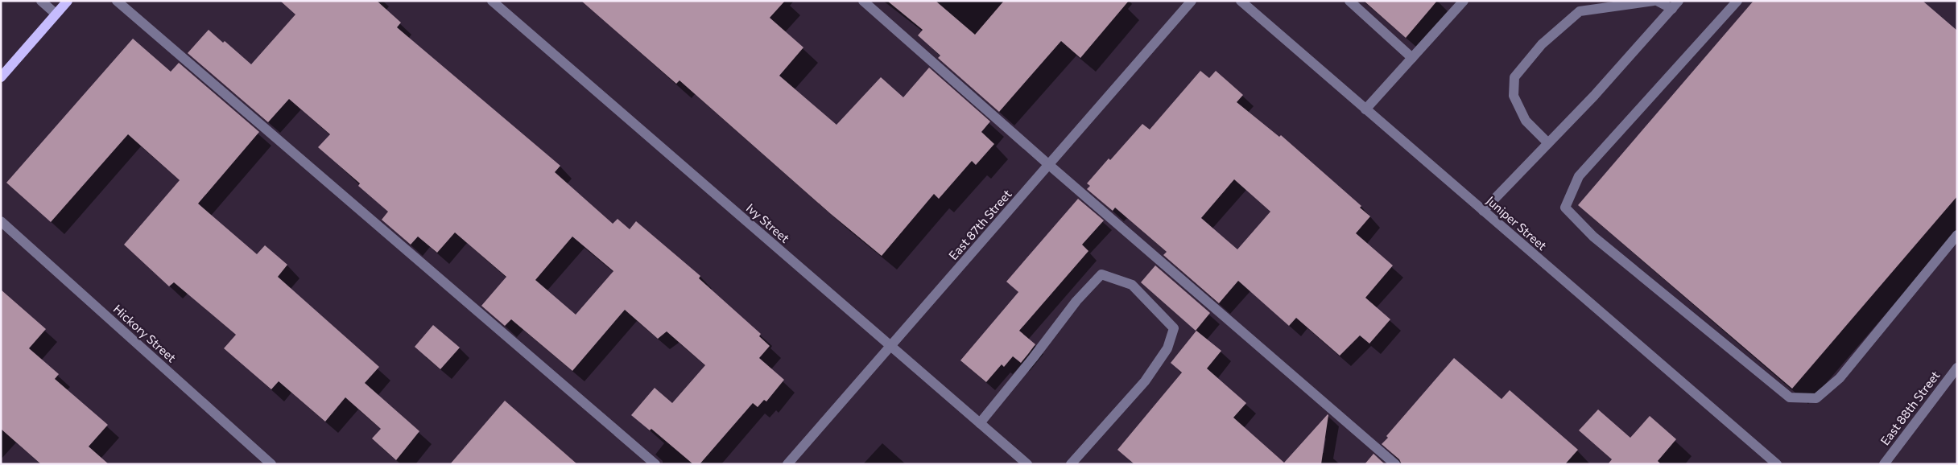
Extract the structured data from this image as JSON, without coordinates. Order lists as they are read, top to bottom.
{
  "streets": {
    "street": [
      "Ivy Street",
      "Juniper Street",
      "East 87th Street",
      "Hickory Street",
      "East 88th Street"
    ]
  },
  "crossings": [
    ["Ivy Street", "East 87th Street"]
  ]
}
